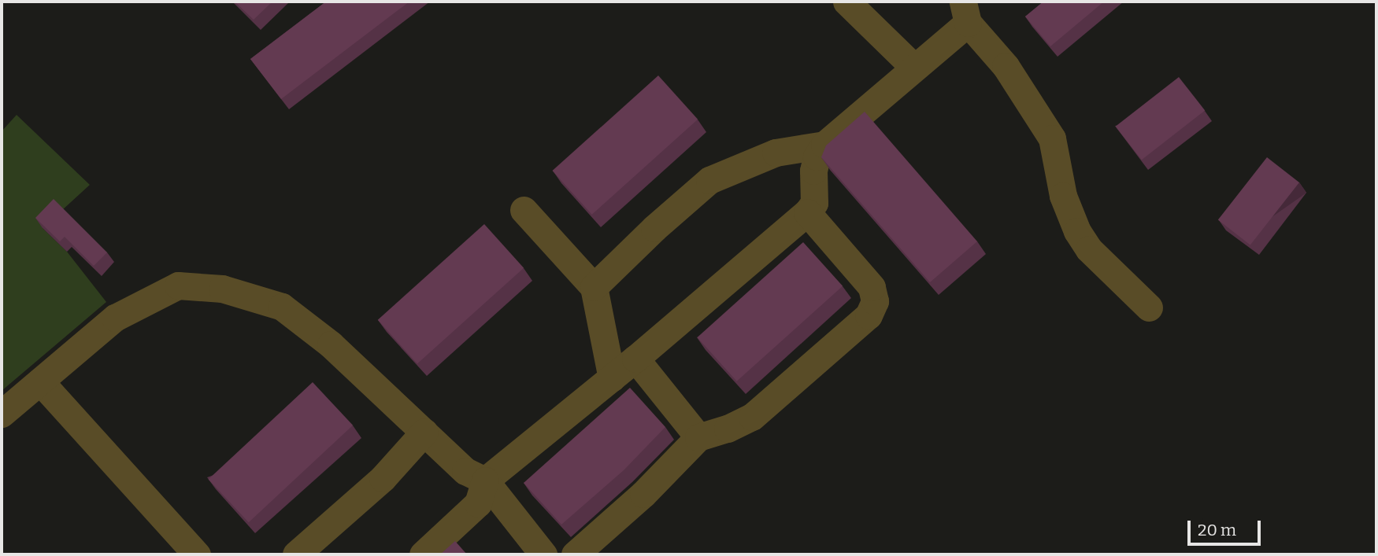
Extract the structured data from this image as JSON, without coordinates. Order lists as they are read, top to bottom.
{
  "scale_bar": "20 m"
}
